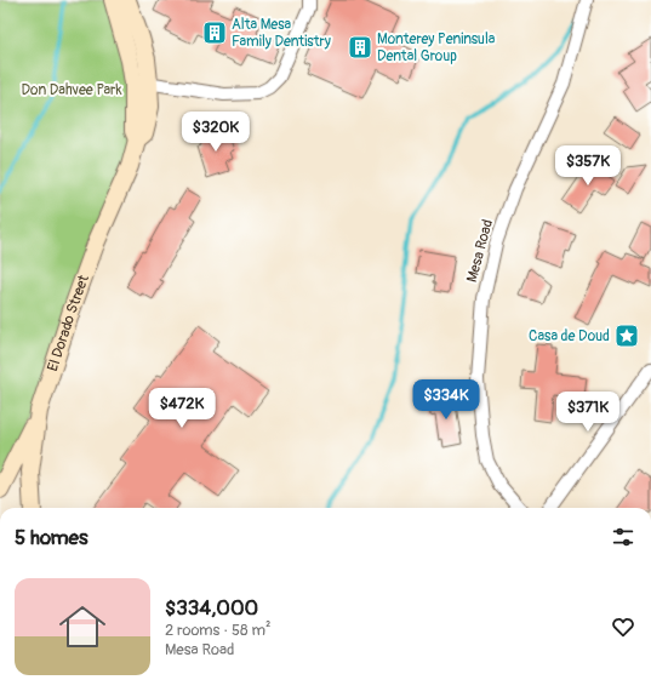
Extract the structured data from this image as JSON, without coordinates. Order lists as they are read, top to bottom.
{
  "streets": {
    "street": ["Mesa Road", "El Dorado Street"]
  },
  "parks": ["Don Dahvee Park"],
  "places": {
    "building": ["Alta Mesa Family Dentistry", "Monterey Peninsula Dental Group"],
    "place": ["Casa de Doud"]
  },
  "page": {
    "price": [
      "$320K",
      "$357K",
      "$334K",
      "$472K",
      "$371K"
    ],
    "heading": "5 homes",
    "list": [
      {
        "name": "$334,000",
        "note": "2 rooms · 58 m² · Mesa Road"
      }
    ]
  }
}
